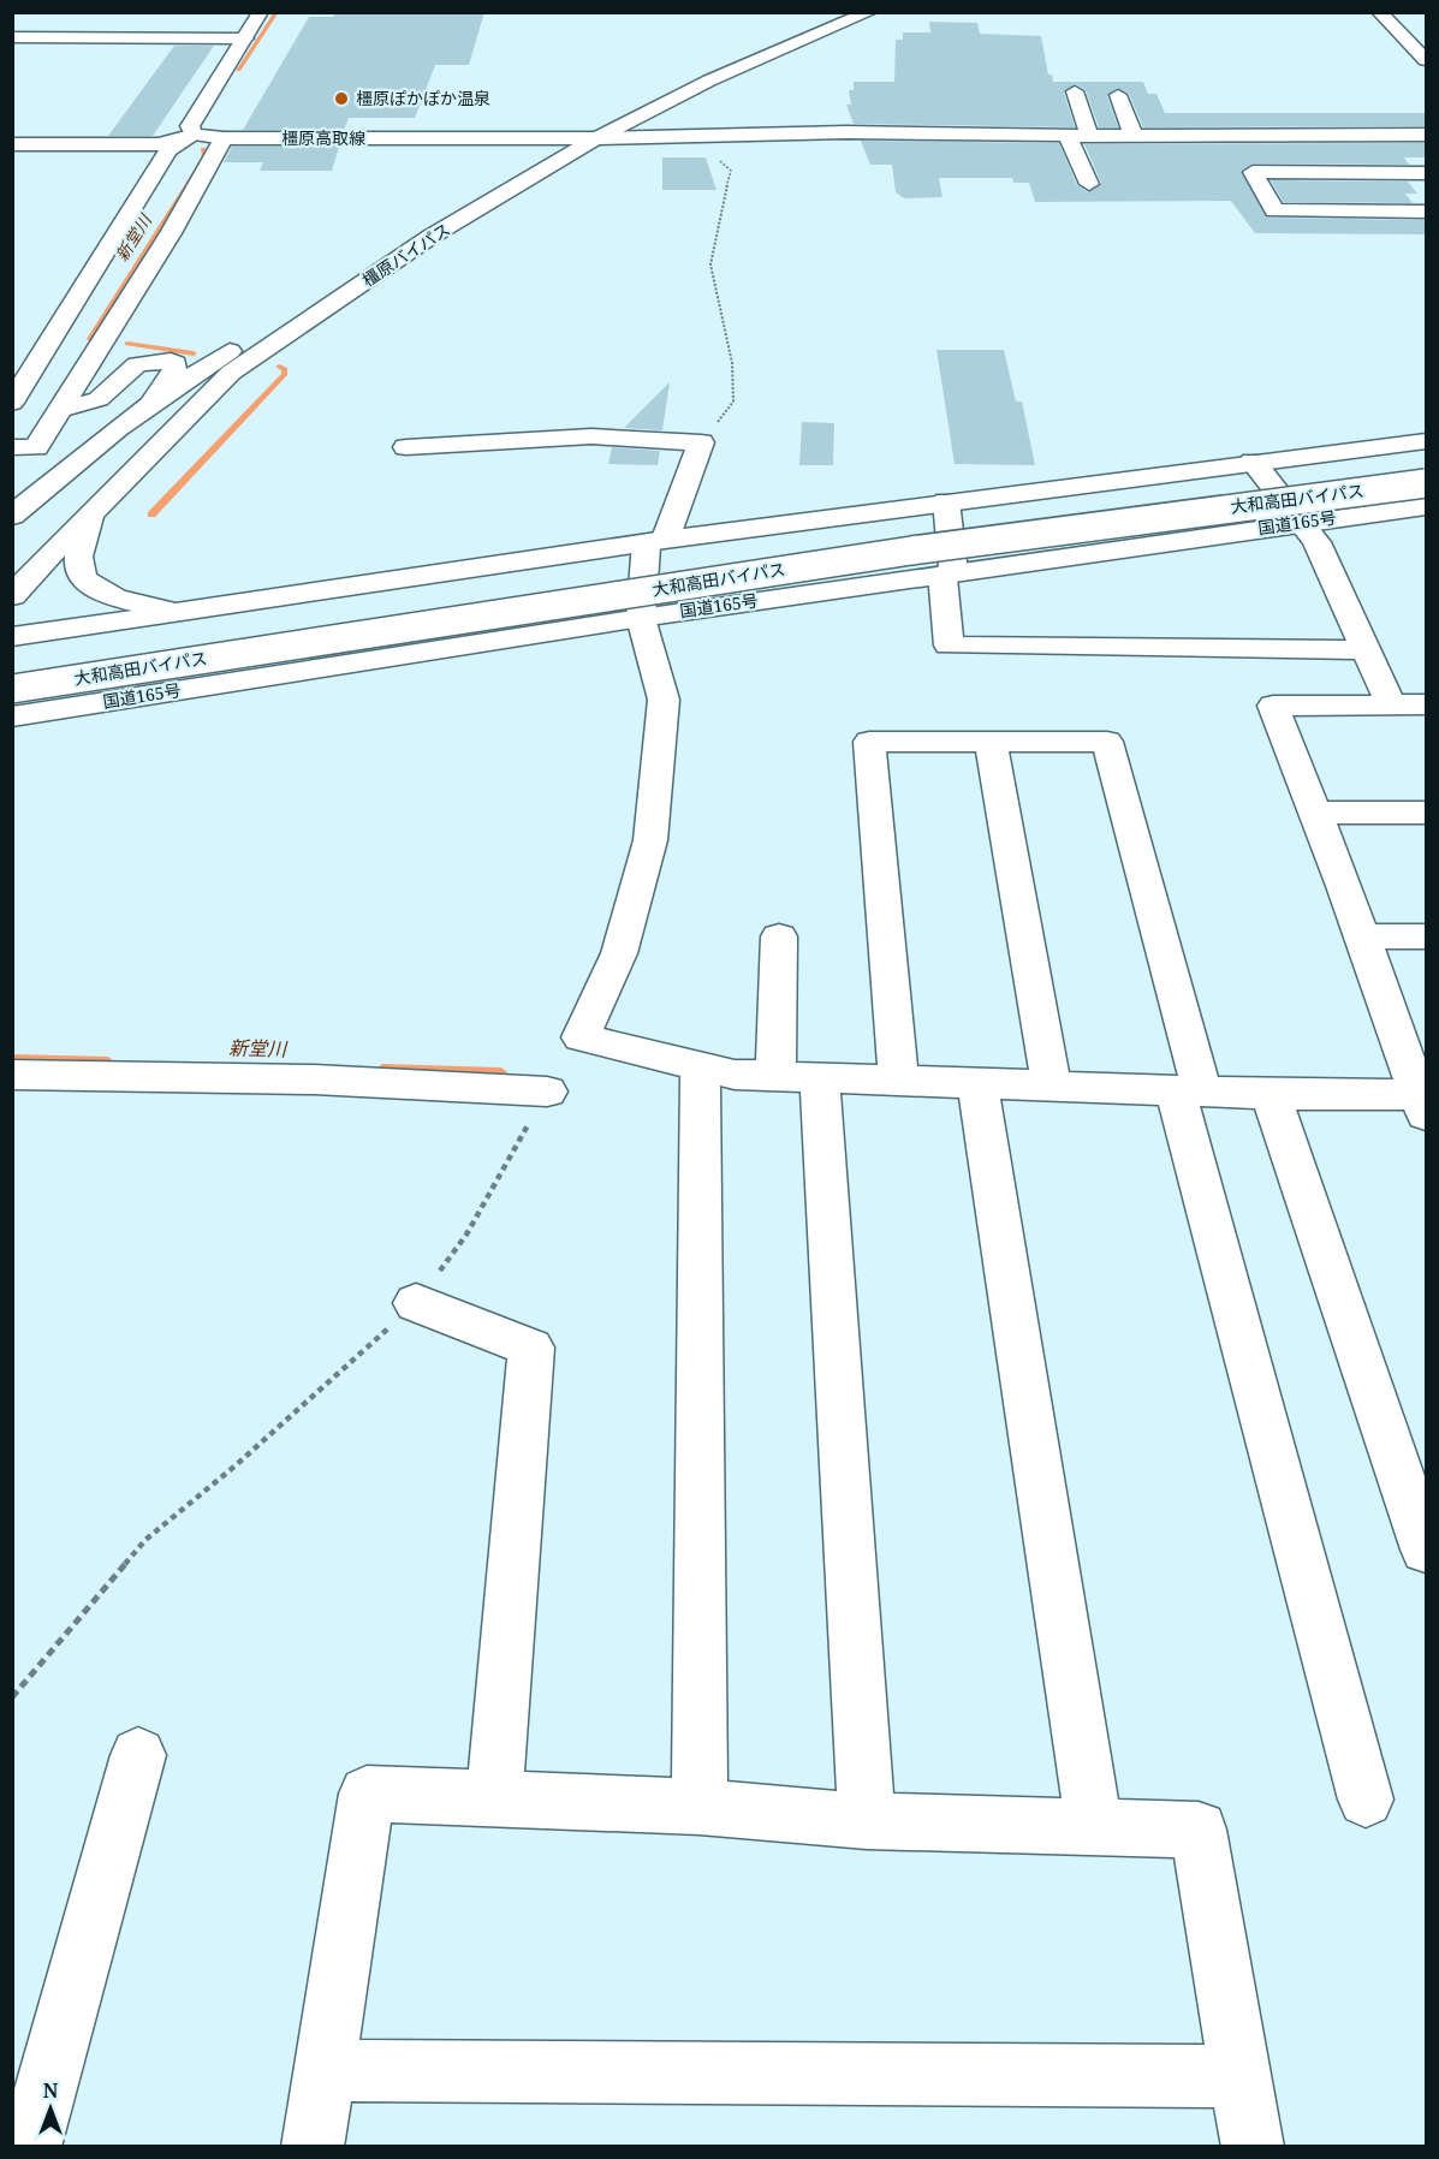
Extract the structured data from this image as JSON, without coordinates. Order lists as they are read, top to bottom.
{
  "streets": {
    "main road": [
      "橿原高取線",
      "橿原バイパス",
      "大和高田バイパス",
      "国道165号"
    ]
  },
  "crossings": [
    ["橿原高取線", "橿原バイパス"]
  ],
  "water": ["新堂川"],
  "places": ["橿原ぽかぽか温泉"],
  "north": "top"
}
